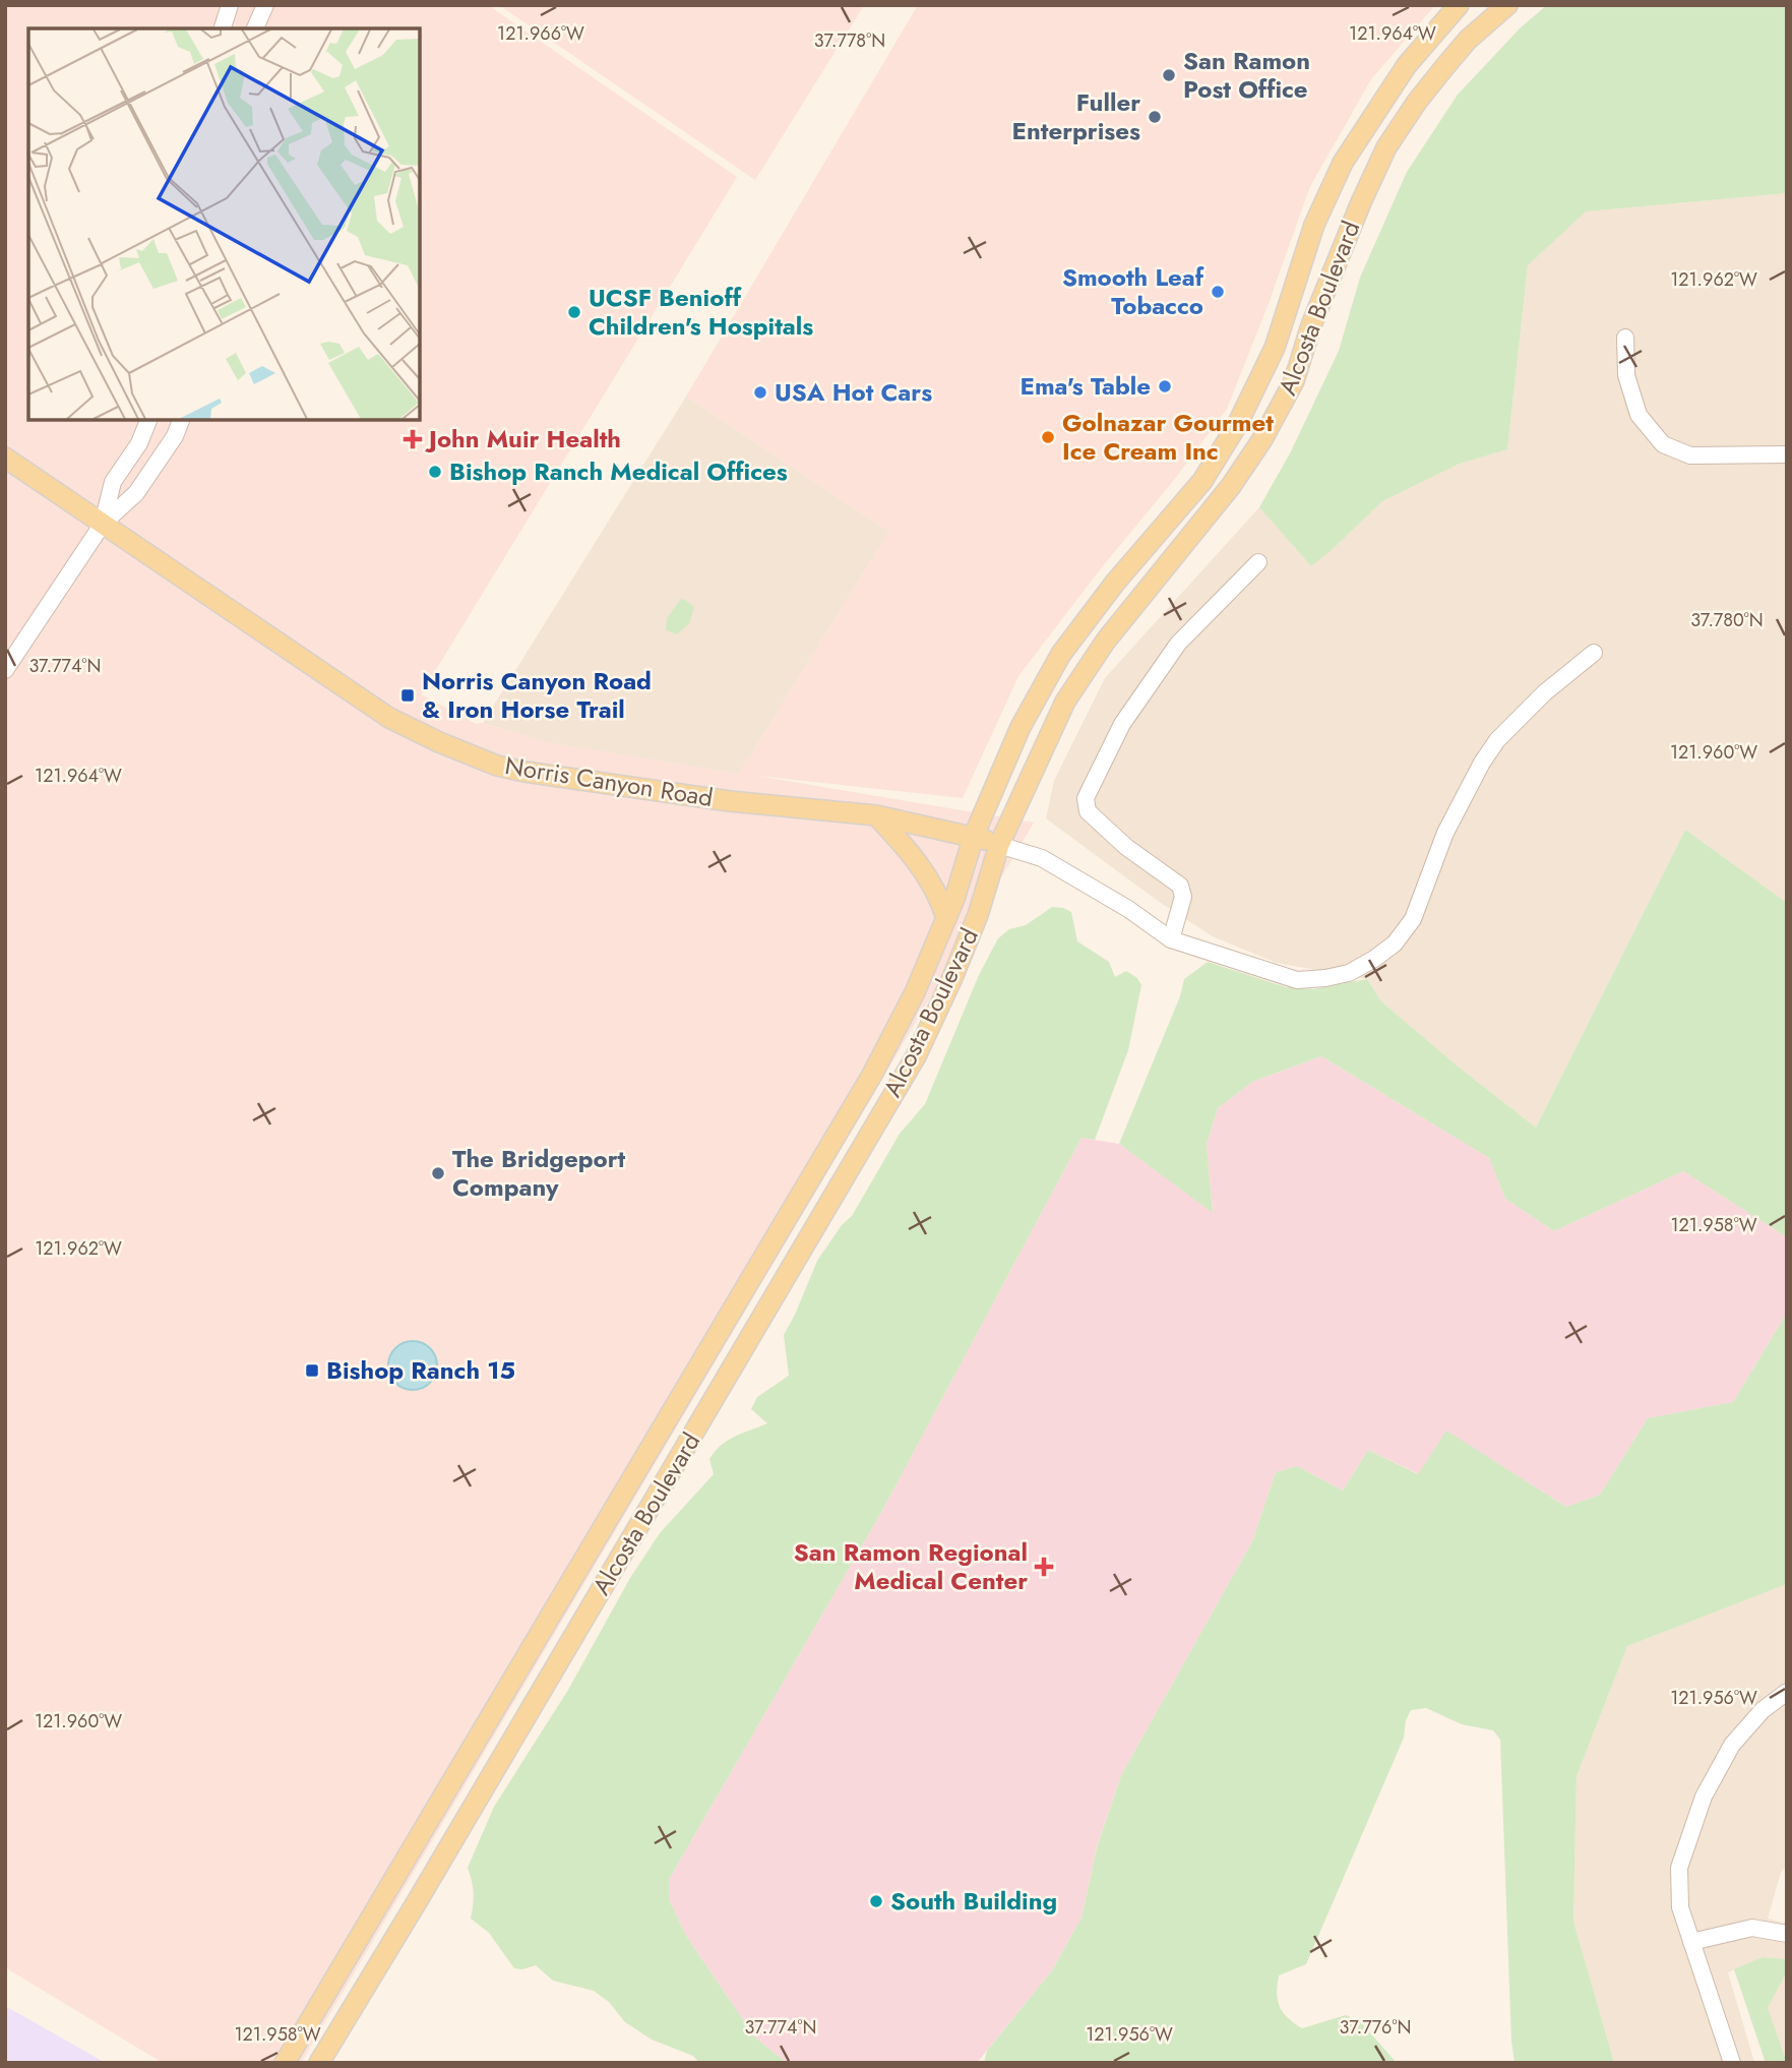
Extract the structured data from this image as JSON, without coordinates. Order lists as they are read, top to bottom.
{
  "streets": {
    "main road": ["Alcosta Boulevard", "Norris Canyon Road"]
  },
  "crossings": [
    ["Alcosta Boulevard", "Norris Canyon Road"]
  ],
  "places": {
    "other": [
      "San Ramon Post Office",
      "Fuller Enterprises",
      "Smooth Leaf Tobacco",
      "UCSF Benioff Children's Hospitals",
      "Ema's Table",
      "USA Hot Cars",
      "Golnazar Gourmet Ice Cream Inc",
      "Bishop Ranch Medical Offices",
      "The Bridgeport Company",
      "South Building"
    ],
    "health": ["John Muir Health", "San Ramon Regional Medical Center"],
    "transit": ["Norris Canyon Road & Iron Horse Trail", "Bishop Ranch 15"]
  },
  "coordinates": [
    "121.966°W",
    "121.964°W",
    "37.778°N",
    "121.962°W",
    "37.780°N",
    "37.774°N",
    "121.960°W",
    "121.958°W",
    "121.956°W",
    "37.776°N"
  ]
}
